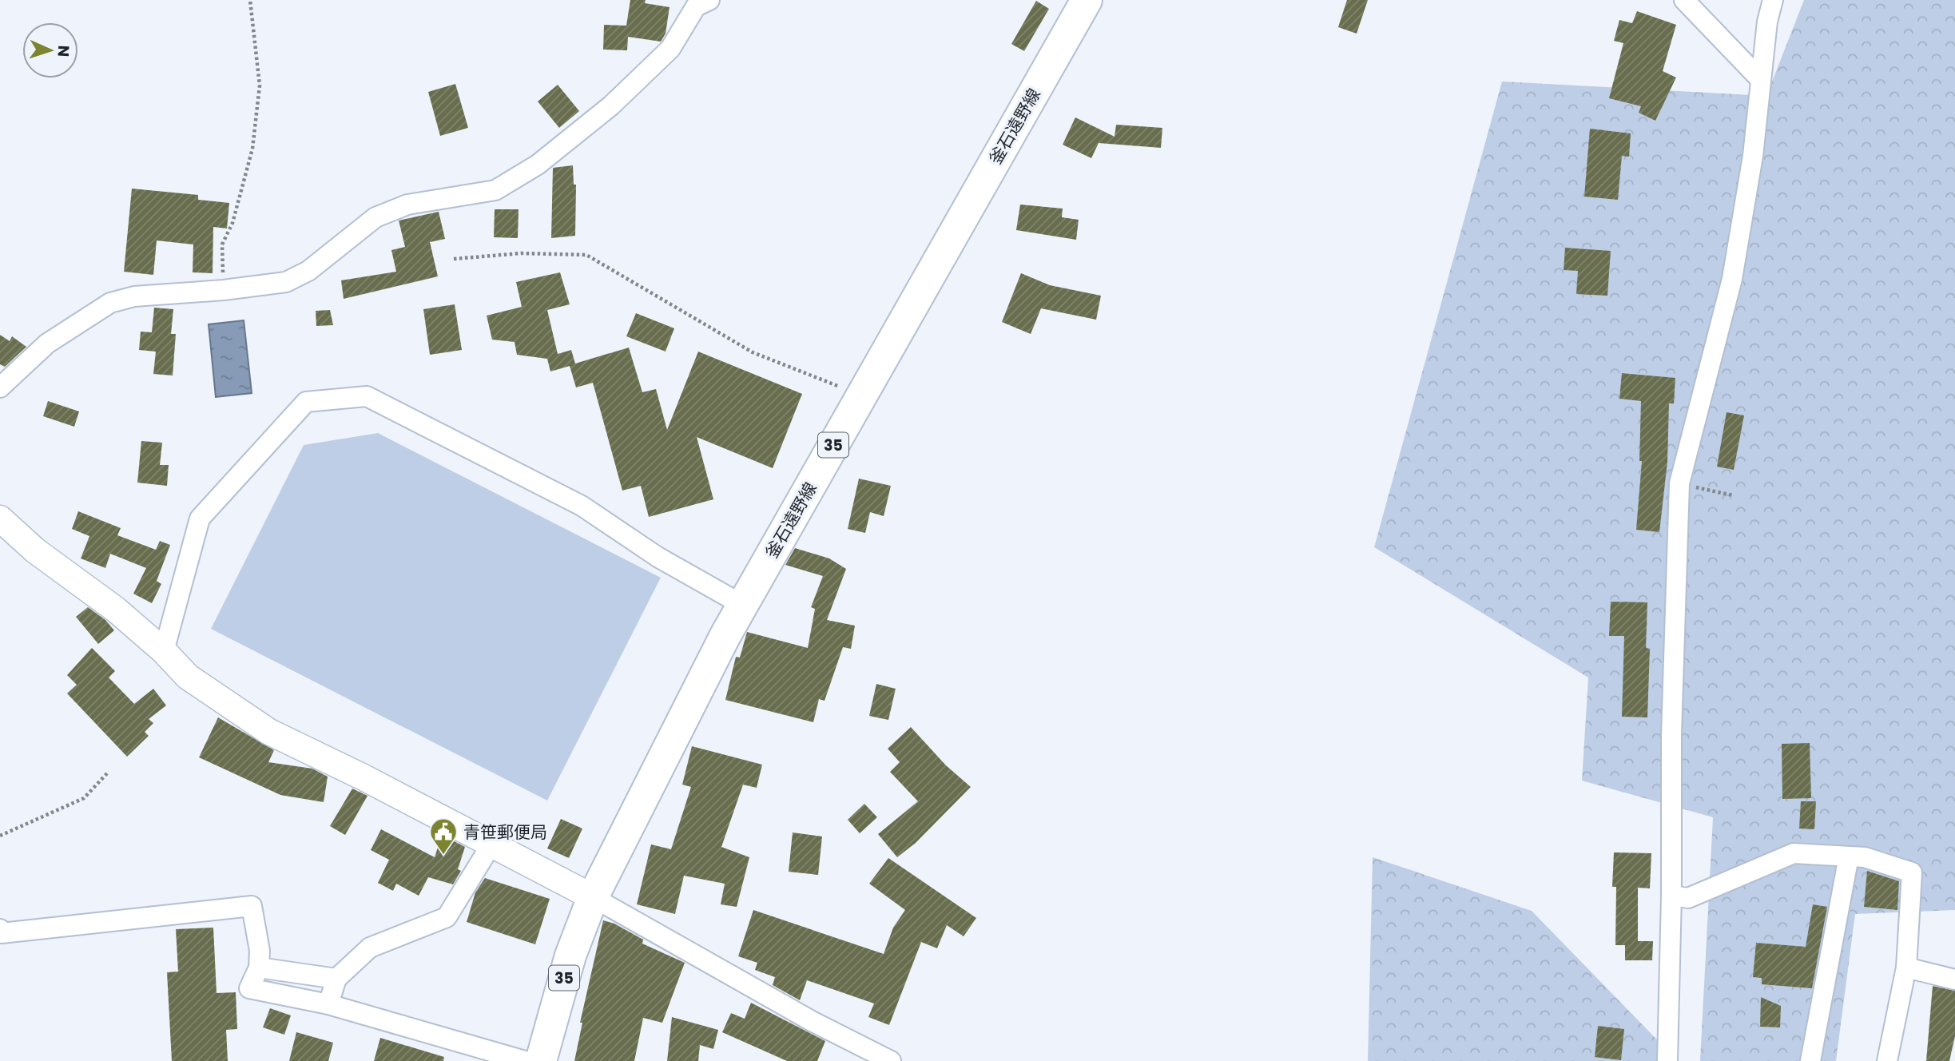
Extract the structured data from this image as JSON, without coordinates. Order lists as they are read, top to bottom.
{
  "streets": {
    "main road": ["釜石遠野線", "35"]
  },
  "places": {
    "public building": ["青笹郵便局"]
  },
  "north": "right"
}
